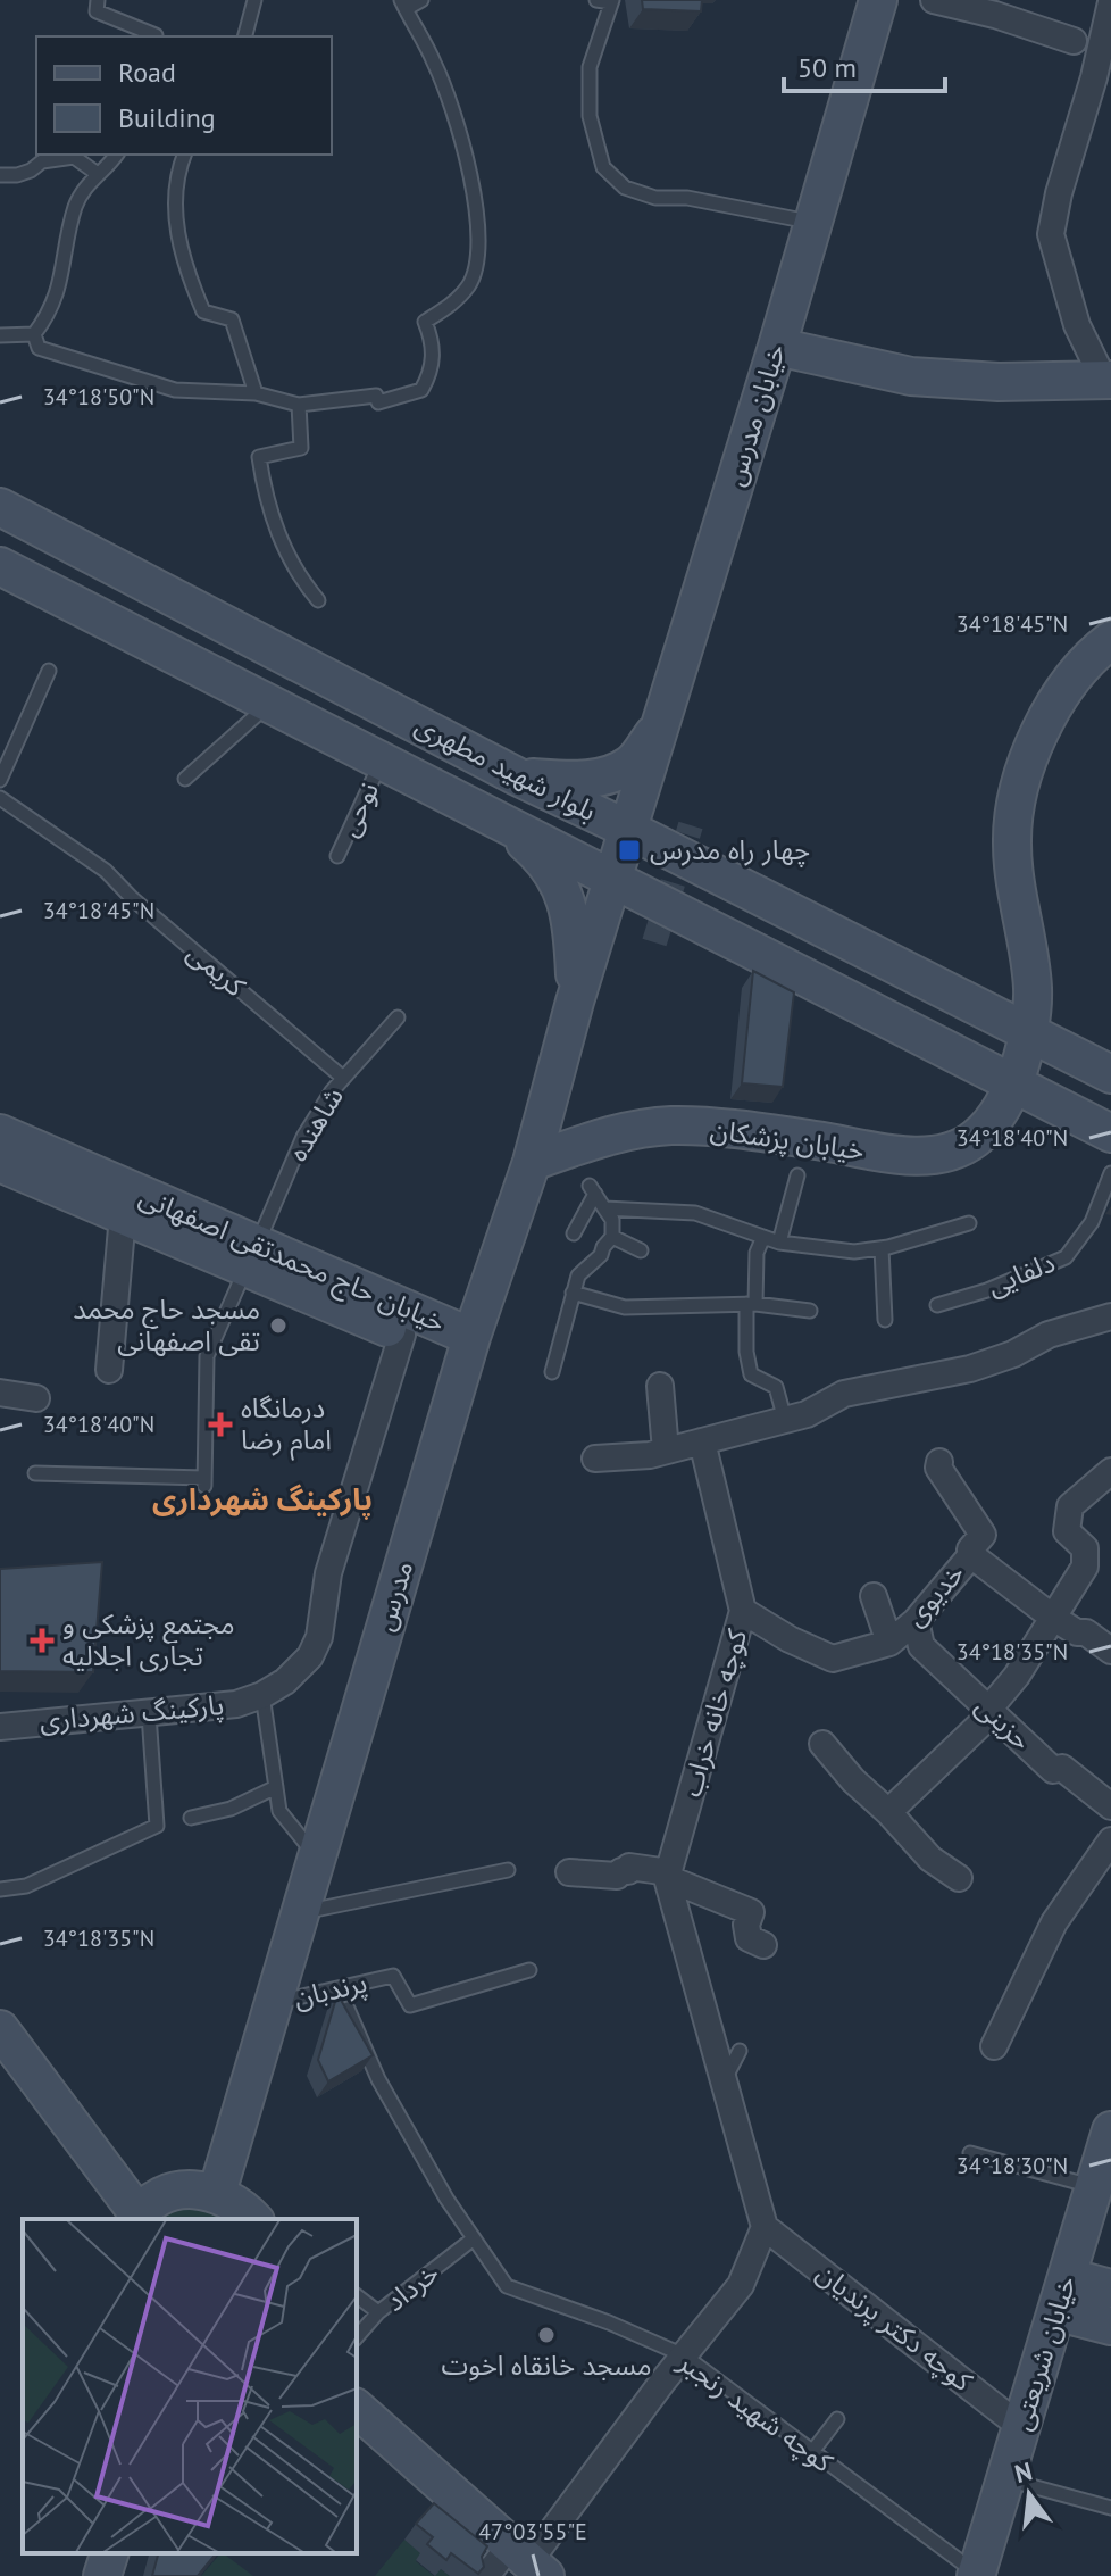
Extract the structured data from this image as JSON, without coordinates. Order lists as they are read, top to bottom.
{
  "streets": {
    "main road": [
      "خیابان مدرس",
      "بلوار شهید مطهری",
      "خیابان پزشکان",
      "خیابان حاج محمدتقی اصفهانی",
      "مدرس",
      "خیابان شریعتی"
    ],
    "street": [
      "خدیوی",
      "پارکینگ شهرداری",
      "کوچه خانه خراب",
      "حزینی",
      "کوچه دکتر پرندیان"
    ],
    "lane": [
      "نوحی",
      "کریمی",
      "شاهنده",
      "دلفایی",
      "پرندبان",
      "خرداد",
      "کوچه شهید رنجبر"
    ]
  },
  "crossings": [
    ["خیابان مدرس", "بلوار شهید مطهری"],
    ["خیابان مدرس", "مدرس"],
    ["بلوار شهید مطهری", "نوحی"],
    ["بلوار شهید مطهری", "خیابان پزشکان"],
    ["بلوار شهید مطهری", "مدرس"],
    ["کریمی", "شاهنده"],
    ["شاهنده", "خیابان حاج محمدتقی اصفهانی"],
    ["خیابان پزشکان", "مدرس"],
    ["خیابان حاج محمدتقی اصفهانی", "مدرس"],
    ["خیابان حاج محمدتقی اصفهانی", "پارکینگ شهرداری"],
    ["خدیوی", "کوچه خانه خراب"],
    ["خدیوی", "حزینی"],
    ["مدرس", "پارکینگ شهرداری"],
    ["مدرس", "پرندبان"],
    ["خرداد", "کوچه شهید رنجبر"],
    ["کوچه دکتر پرندیان", "خیابان شریعتی"],
    ["خیابان شریعتی", "کوچه شهید رنجبر"]
  ],
  "districts": ["پارکینگ شهرداری"],
  "places": {
    "transit": ["چهار راه مدرس"],
    "other": ["مسجد حاج محمد تقی اصفهانی", "مسجد خانقاه اخوت"],
    "health": ["درمانگاه امام رضا", "مجتمع پزشکی و تجاری اجلالیه"]
  },
  "legend": ["Road", "Building"],
  "scale_bar": "50 m",
  "north": "top",
  "coordinates": [
    "34°18'50\"N",
    "34°18'45\"N",
    "34°18'40\"N",
    "34°18'35\"N",
    "34°18'30\"N",
    "47°03'55\"E"
  ]
}
